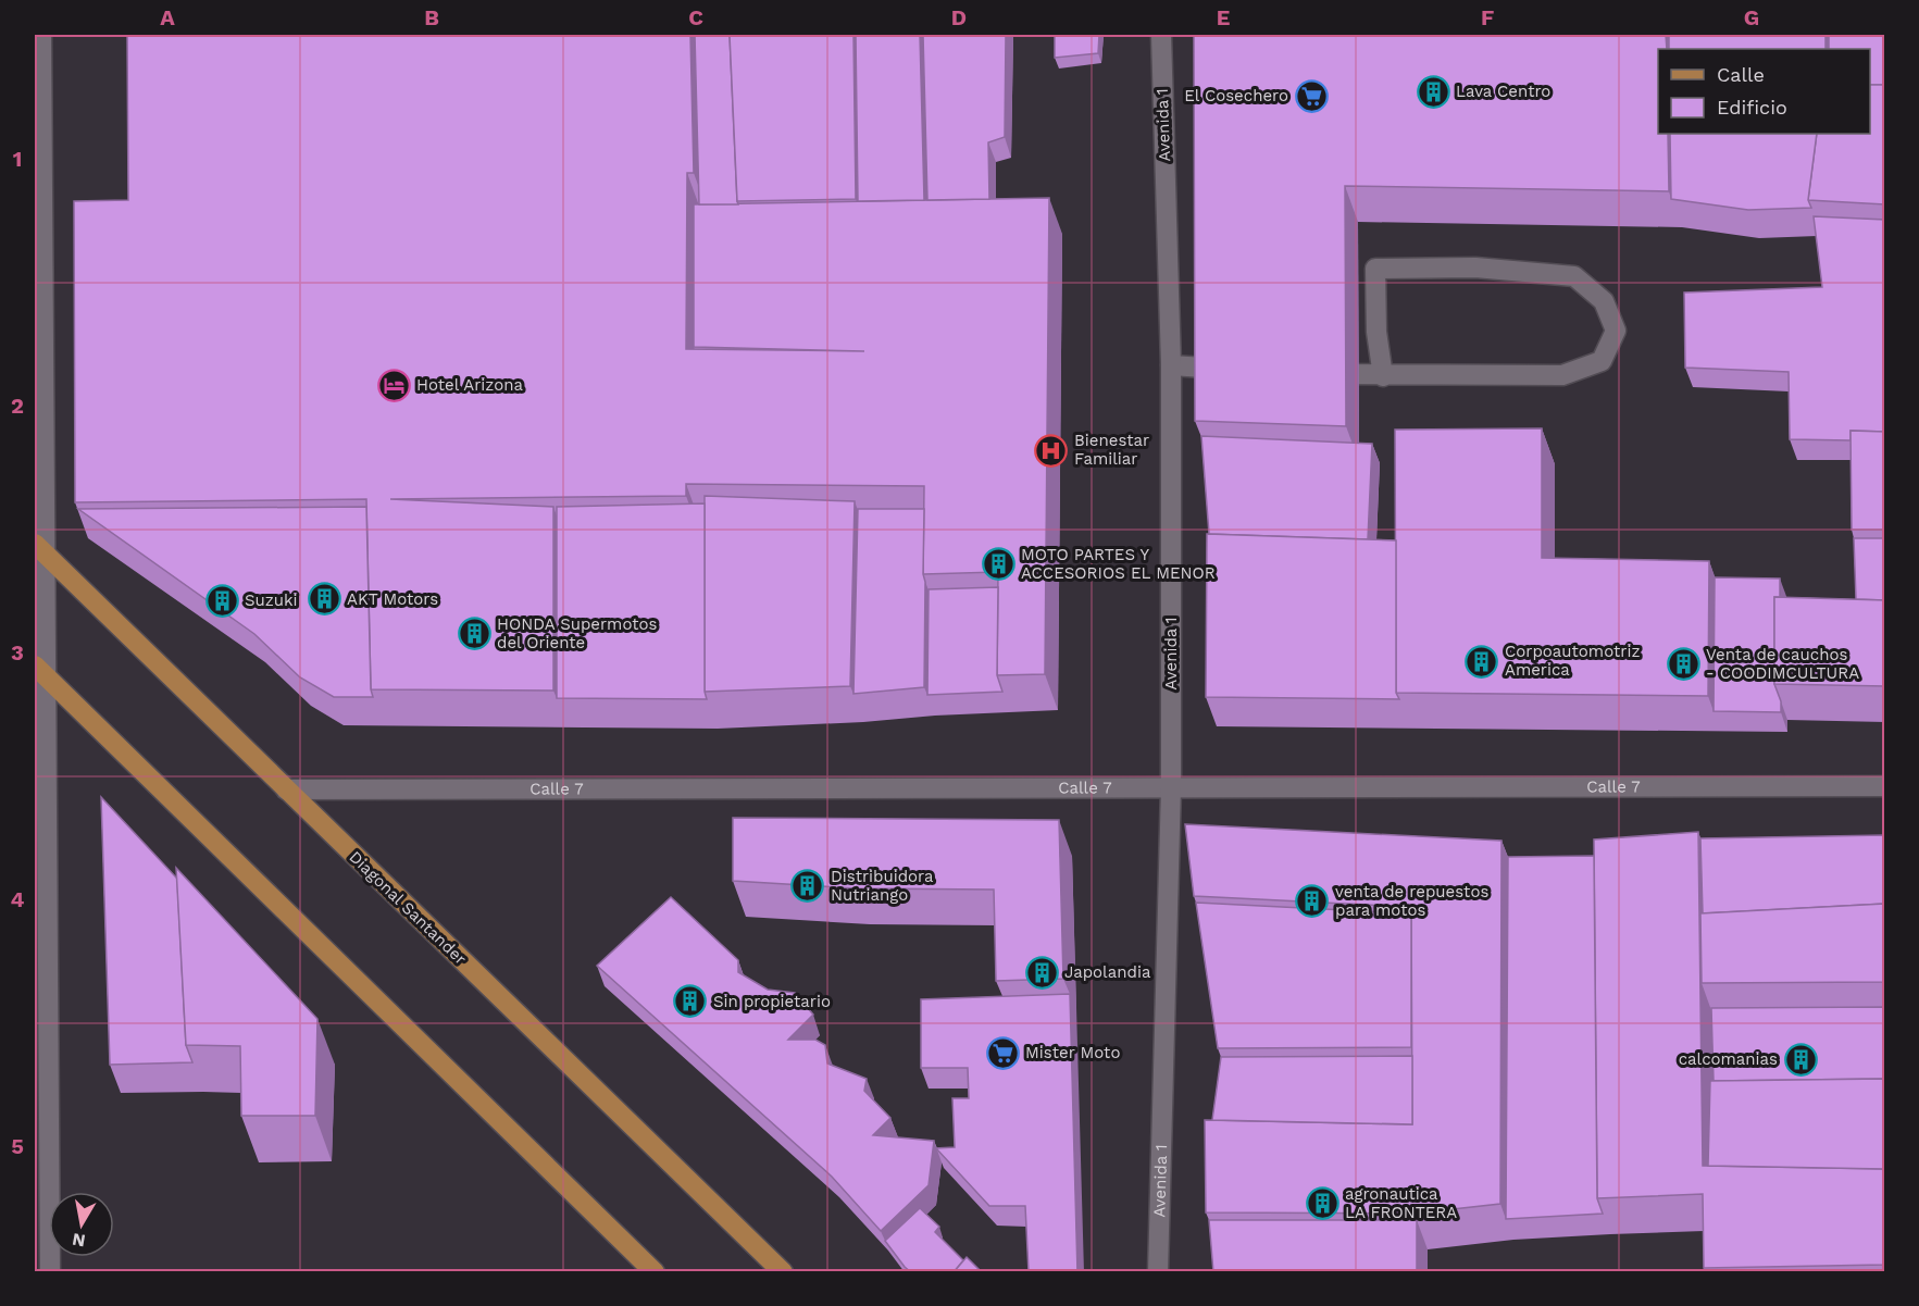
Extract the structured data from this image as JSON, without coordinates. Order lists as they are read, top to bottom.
{
  "streets": {
    "main road": ["Diagonal Santander"],
    "street": ["Avenida 1", "Calle 7"]
  },
  "crossings": [
    ["Avenida 1", "Calle 7"],
    ["Calle 7", "Diagonal Santander"]
  ],
  "places": {
    "building": [
      "Lava Centro",
      "MOTO PARTES Y ACCESORIOS EL MENOR",
      "AKT Motors",
      "Suzuki",
      "HONDA Supermotos del Oriente",
      "Corpoautomotriz America",
      "Venta de cauchos - COODIMCULTURA",
      "Distribuidora Nutriango",
      "venta de repuestos para motos",
      "Japolandia",
      "Sin propietario",
      "calcomanias",
      "agronautica LA FRONTERA"
    ],
    "supermarket": ["El Cosechero", "Mister Moto"],
    "hotel": ["Hotel Arizona"],
    "hospital": ["Bienestar Familiar"]
  },
  "legend": ["Calle", "Edificio"],
  "north": "bottom",
  "grid": {
    "columns": [
      "A",
      "B",
      "C",
      "D",
      "E",
      "F",
      "G"
    ],
    "rows": [
      "1",
      "2",
      "3",
      "4",
      "5"
    ]
  }
}
